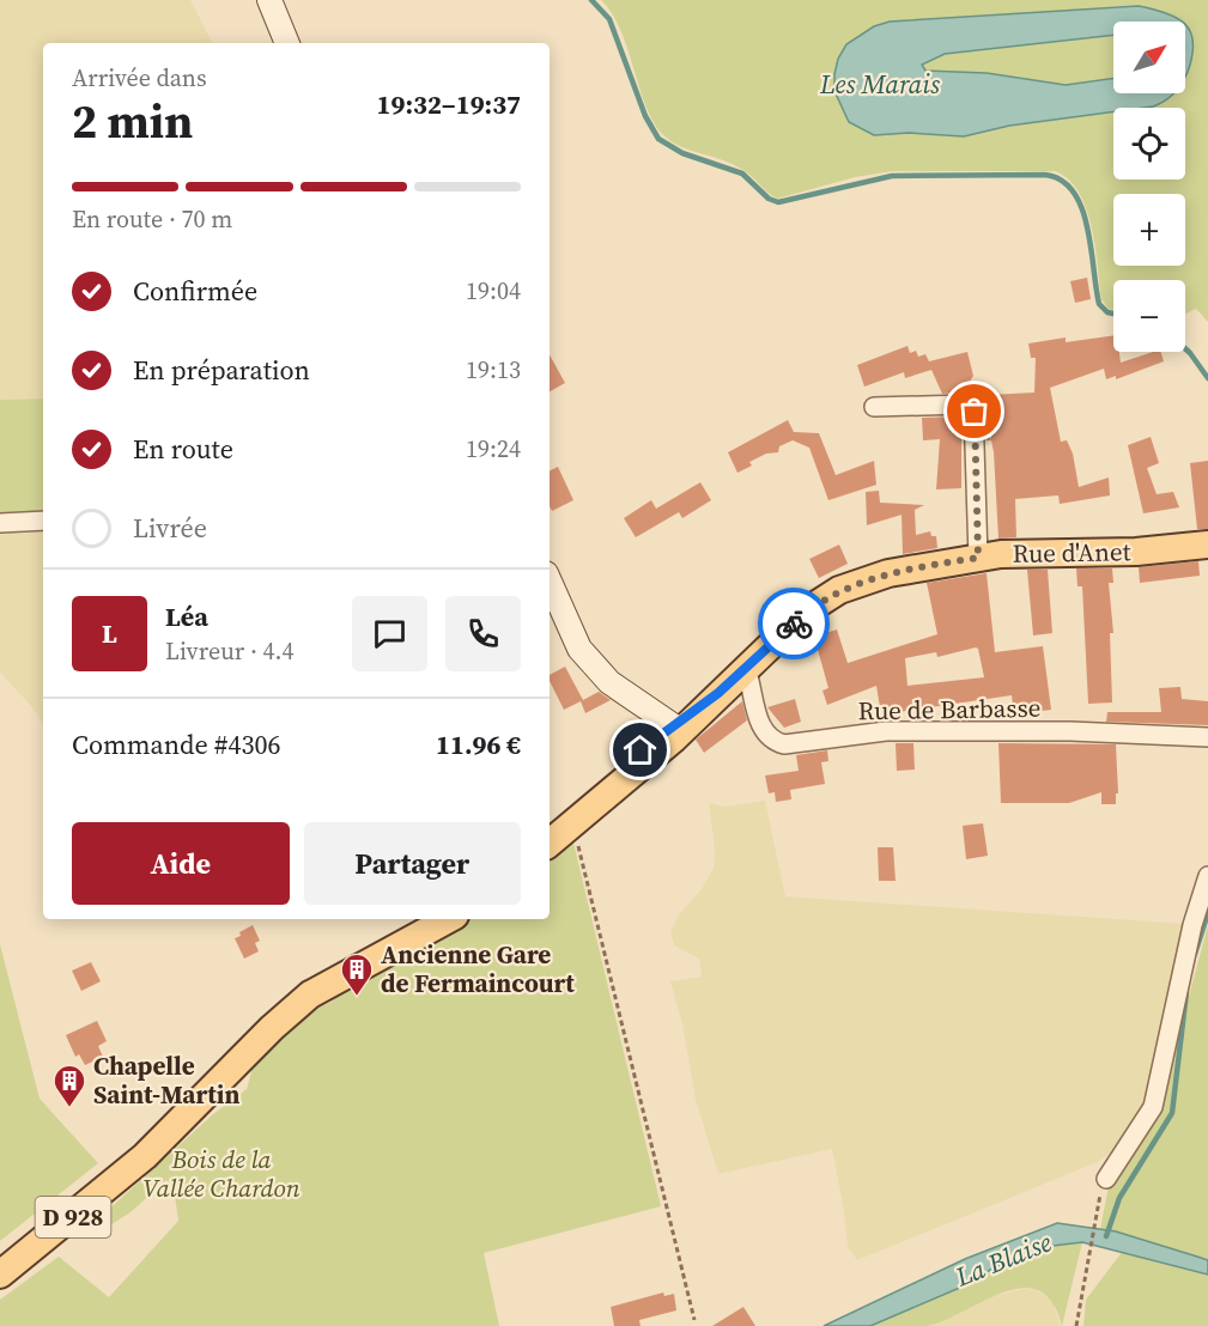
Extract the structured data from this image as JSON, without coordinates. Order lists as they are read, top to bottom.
{
  "streets": {
    "main road": ["Rue d'Anet", "D 928"],
    "street": ["Rue de Barbasse"]
  },
  "crossings": [
    ["Rue d'Anet", "Rue de Barbasse"]
  ],
  "water": ["Les Marais", "La Blaise"],
  "parks": ["Bois de la Vallée Chardon"],
  "places": {
    "building": ["Ancienne Gare de Fermaincourt", "Chapelle Saint-Martin"]
  },
  "north": "top right",
  "page": {
    "map_buttons": ["+", "−"],
    "heading": ["2 min", "Arrivée dans", "19:32–19:37"],
    "panel": [
      "Léa",
      "Livreur · 4.4",
      "Commande #4306",
      "11.96 €"
    ],
    "bar": "En route · 70 m",
    "list": [
      ["Confirmée", "19:04"],
      ["En préparation", "19:13"],
      ["En route", "19:24"],
      "Livrée"
    ],
    "round": "L",
    "buttons": ["Aide", "Partager"]
  }
}
